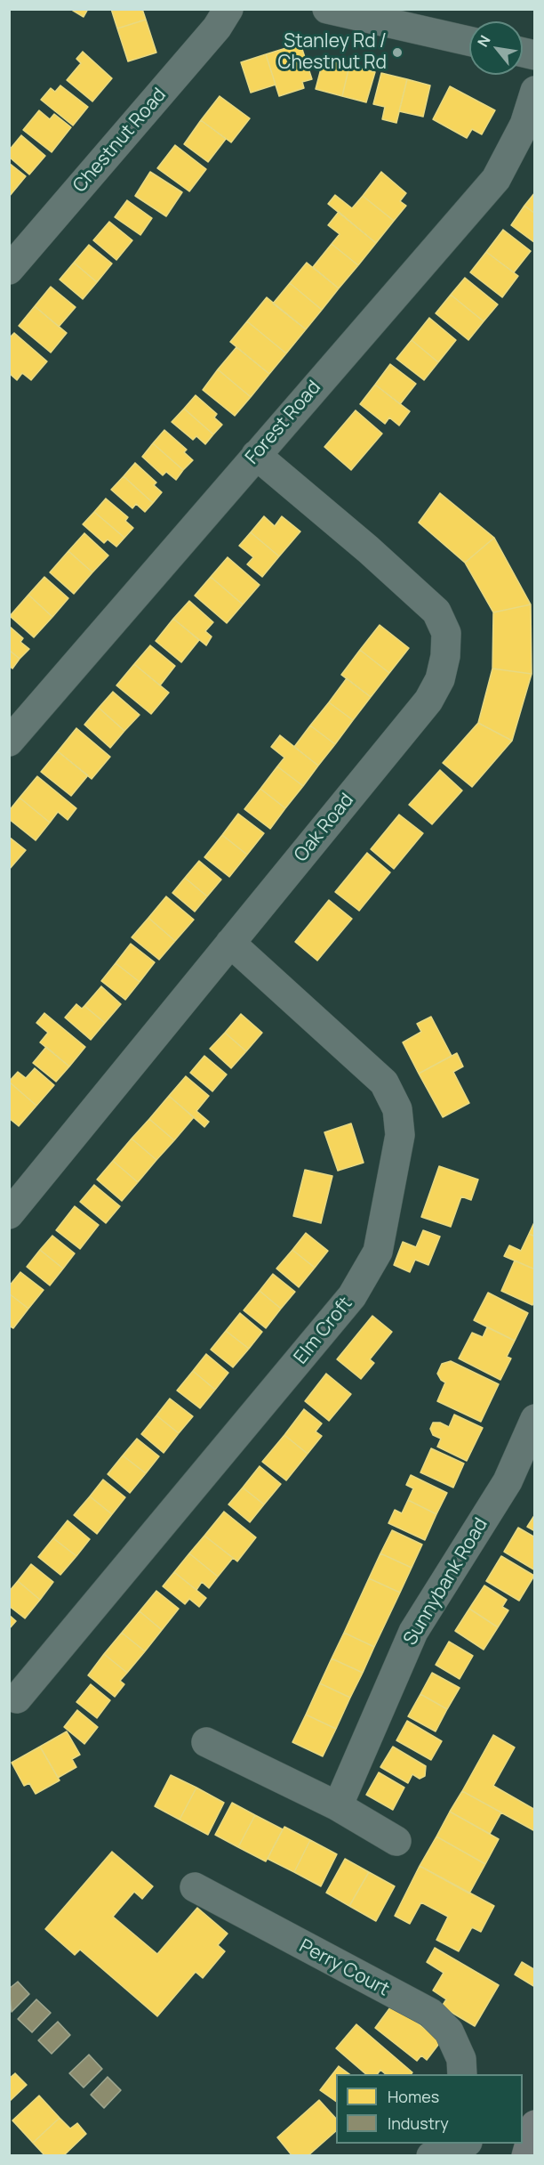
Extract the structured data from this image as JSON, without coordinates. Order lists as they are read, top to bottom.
{
  "streets": {
    "street": [
      "Chestnut Road",
      "Forest Road",
      "Oak Road",
      "Elm Croft",
      "Sunnybank Road",
      "Perry Court"
    ]
  },
  "crossings": [
    ["Forest Road", "Oak Road"],
    ["Oak Road", "Elm Croft"]
  ],
  "places": ["Stanley Rd / Chestnut Rd"],
  "legend": ["Homes", "Industry"],
  "north": "top left"
}
